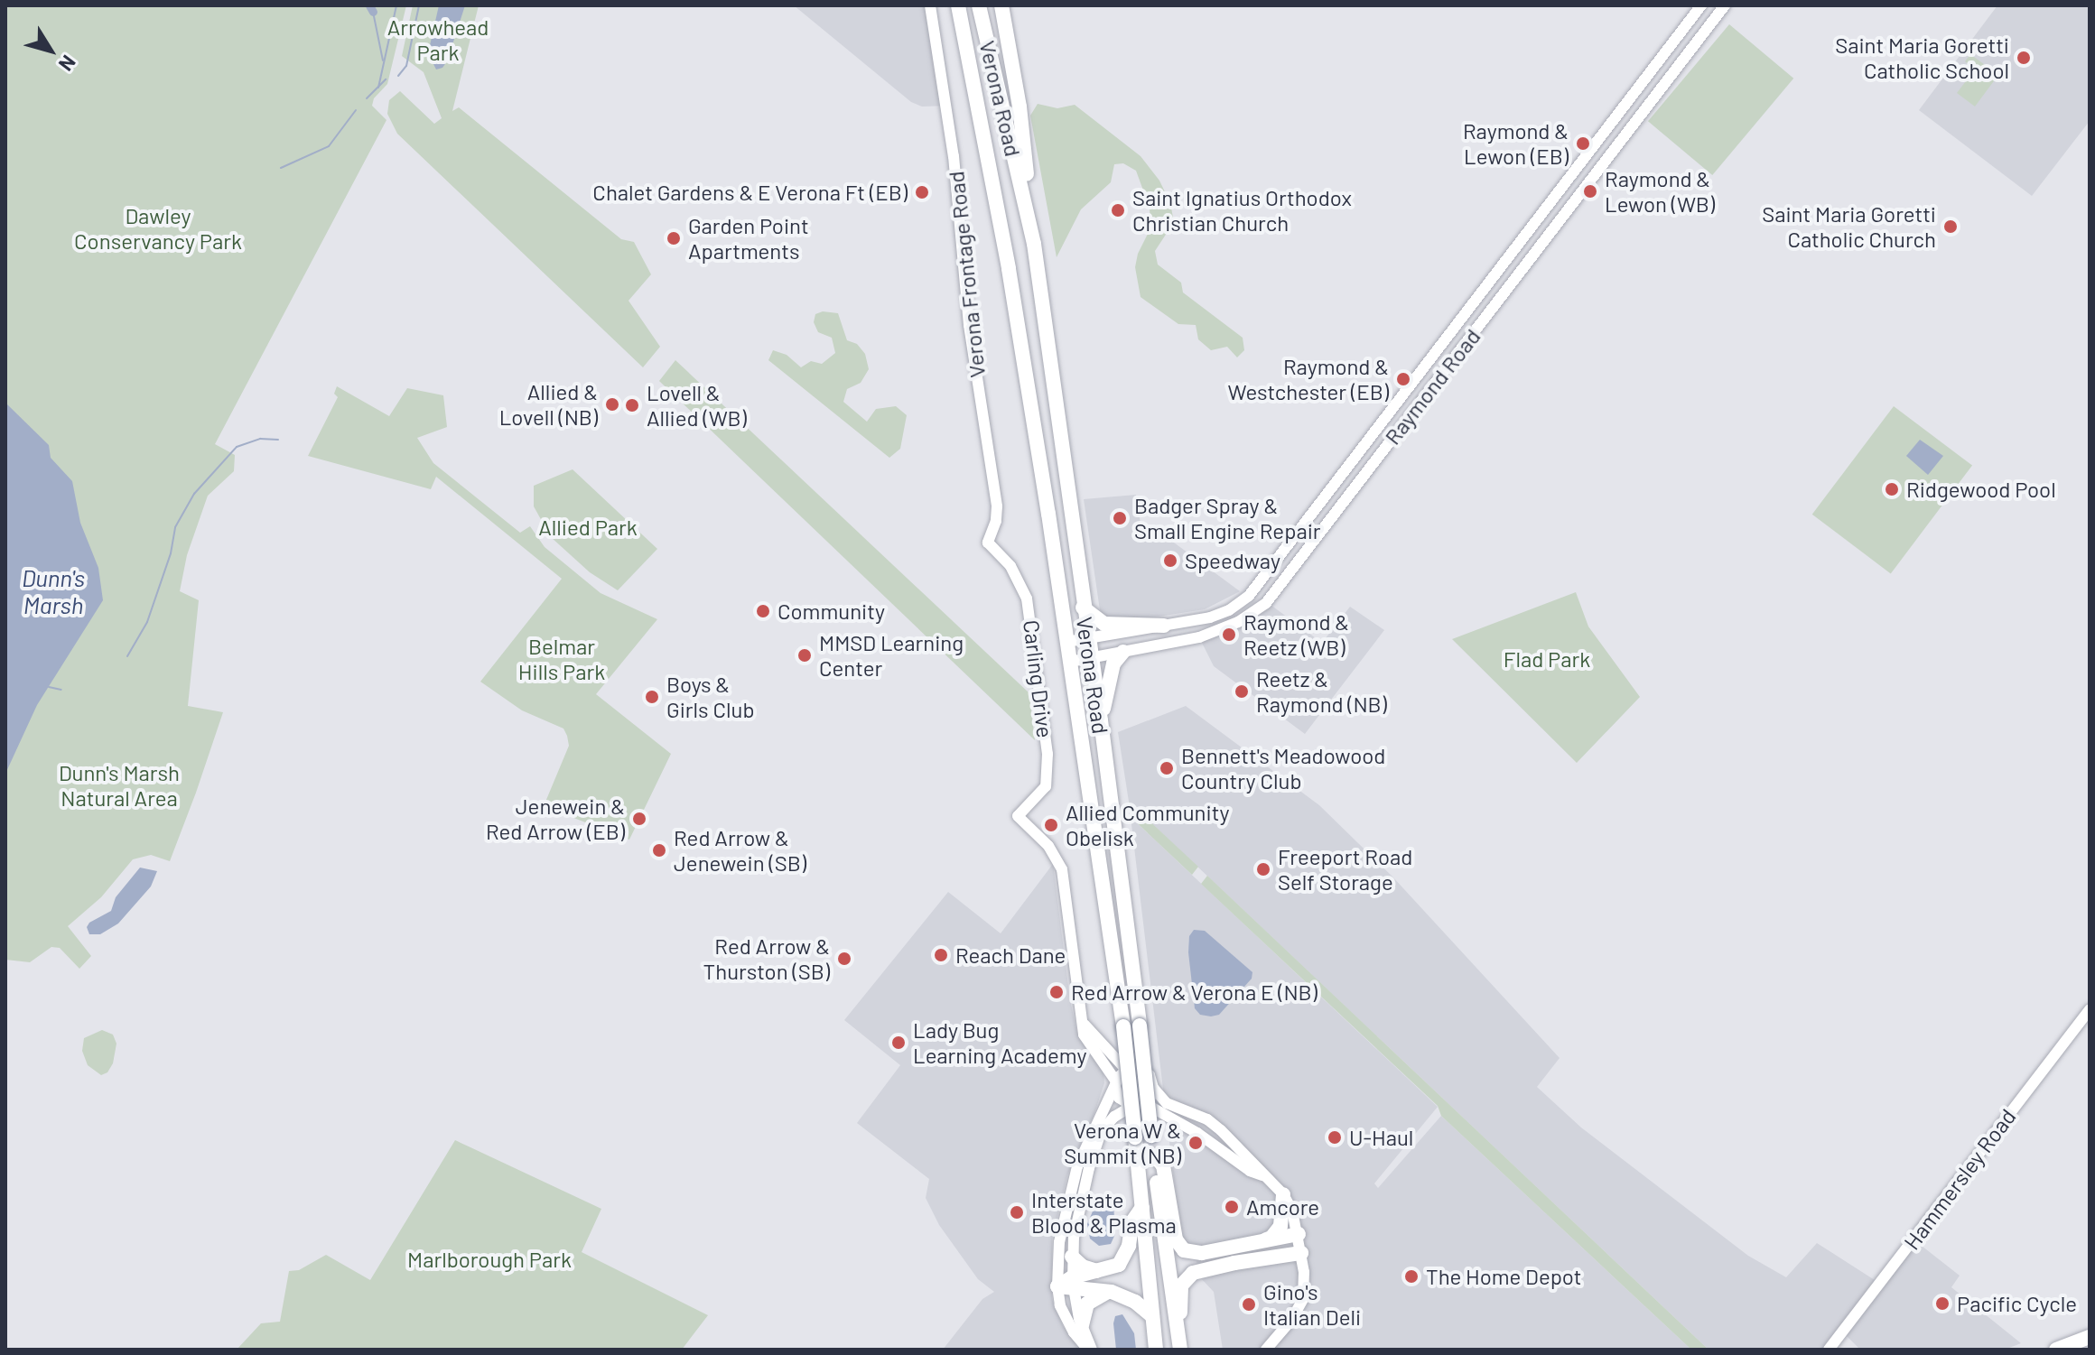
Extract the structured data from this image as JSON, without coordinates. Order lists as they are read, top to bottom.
{
  "streets": {
    "highway": ["Verona Road"],
    "street": [
      "Verona Frontage Road",
      "Raymond Road",
      "Carling Drive",
      "Hammersley Road"
    ]
  },
  "crossings": [
    ["Verona Road", "Raymond Road"],
    ["Verona Frontage Road", "Carling Drive"]
  ],
  "water": ["Dunn's Marsh"],
  "parks": [
    "Arrowhead Park",
    "Dawley Conservancy Park",
    "Allied Park",
    "Belmar Hills Park",
    "Flad Park",
    "Dunn's Marsh Natural Area",
    "Marlborough Park"
  ],
  "places": [
    "Saint Maria Goretti Catholic School",
    "Raymond & Lewon (EB)",
    "Raymond & Lewon (WB)",
    "Chalet Gardens & E Verona Ft (EB)",
    "Saint Ignatius Orthodox Christian Church",
    "Saint Maria Goretti Catholic Church",
    "Garden Point Apartments",
    "Raymond & Westchester (EB)",
    "Allied & Lovell (NB)",
    "Lovell & Allied (WB)",
    "Ridgewood Pool",
    "Badger Spray & Small Engine Repair",
    "Speedway",
    "Community",
    "Raymond & Reetz (WB)",
    "MMSD Learning Center",
    "Reetz & Raymond (NB)",
    "Boys & Girls Club",
    "Bennett's Meadowood Country Club",
    "Jenewein & Red Arrow (EB)",
    "Allied Community Obelisk",
    "Red Arrow & Jenewein (SB)",
    "Freeport Road Self Storage",
    "Reach Dane",
    "Red Arrow & Thurston (SB)",
    "Red Arrow & Verona E (NB)",
    "Lady Bug Learning Academy",
    "U-Haul",
    "Verona W & Summit (NB)",
    "Amcore",
    "Interstate Blood & Plasma",
    "The Home Depot",
    "Pacific Cycle",
    "Gino's Italian Deli"
  ],
  "north": "bottom right"
}
